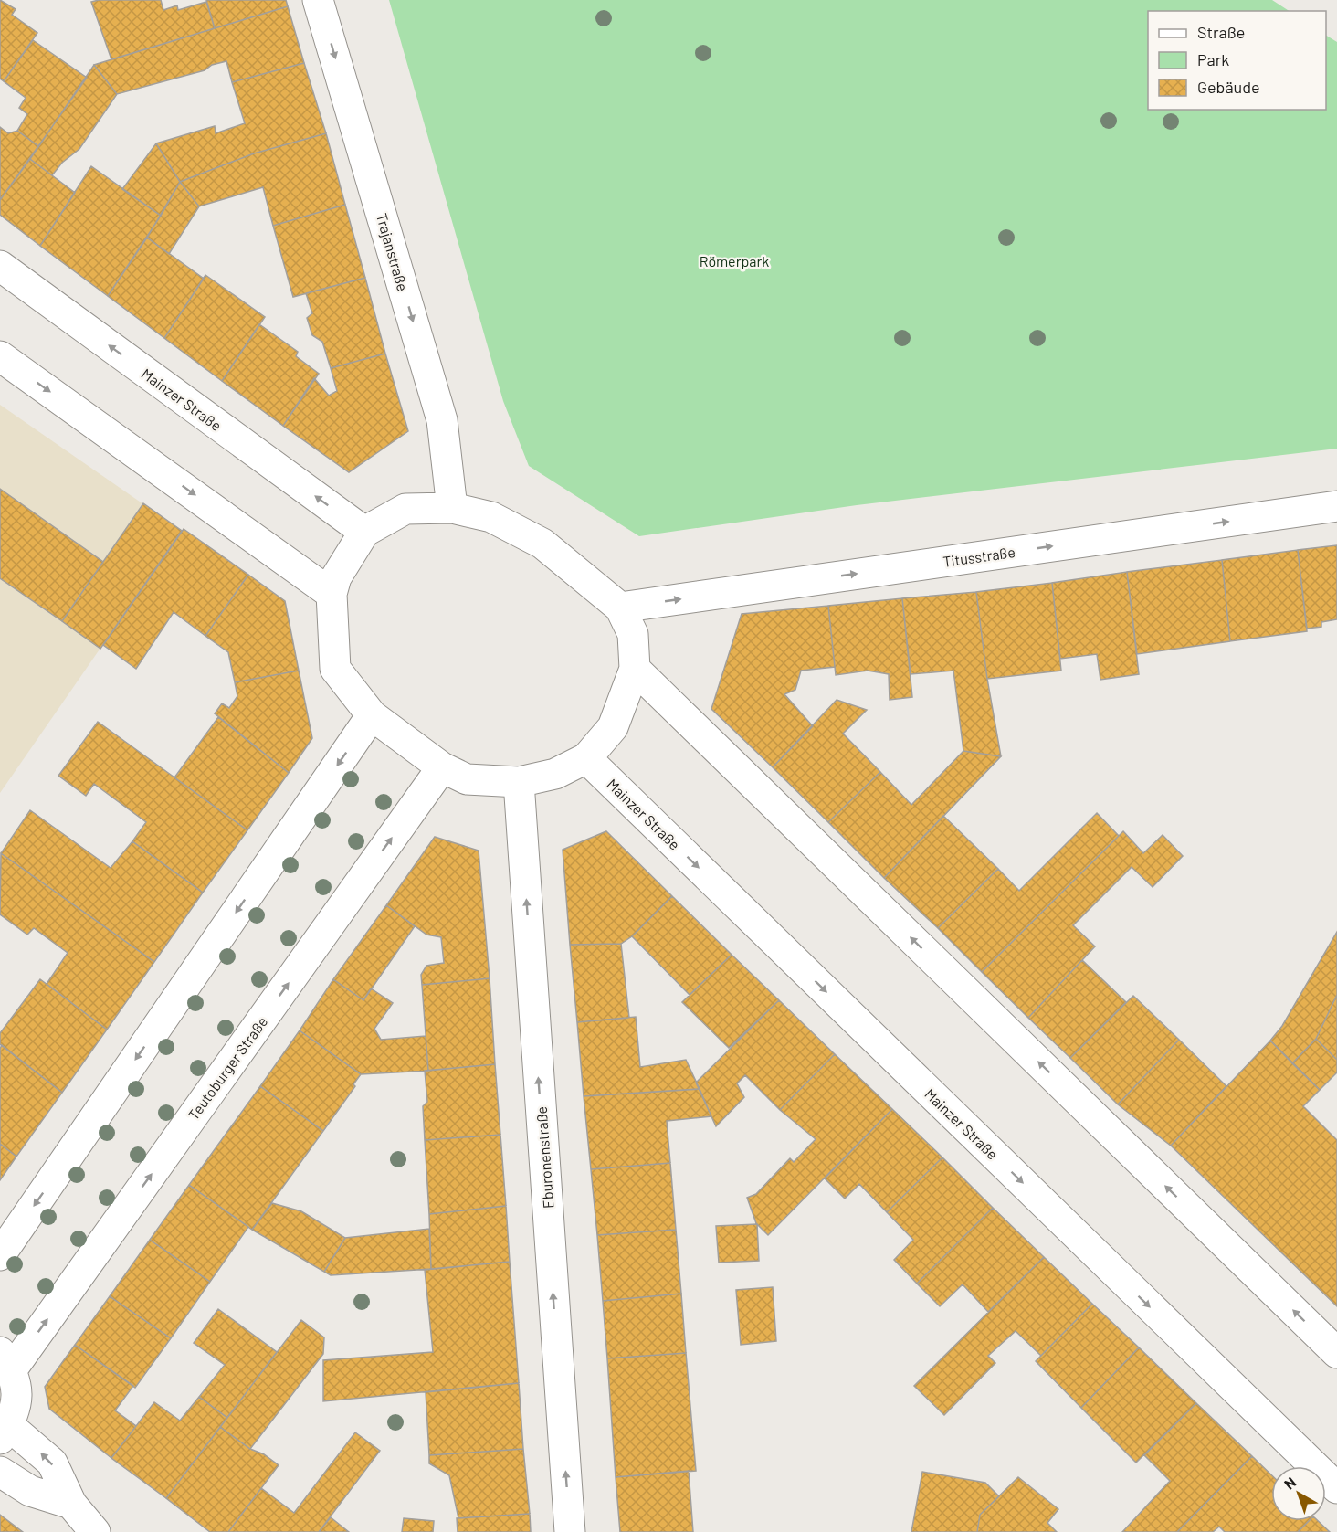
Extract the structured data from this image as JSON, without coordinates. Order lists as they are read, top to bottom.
{
  "streets": {
    "street": [
      "Trajanstraße",
      "Mainzer Straße",
      "Titusstraße",
      "Teutoburger Straße",
      "Eburonenstraße"
    ]
  },
  "one_way": ["Trajanstraße", "Titusstraße", "Eburonenstraße"],
  "parks": ["Römerpark"],
  "legend": ["Straße", "Park", "Gebäude"],
  "north": "top left"
}
